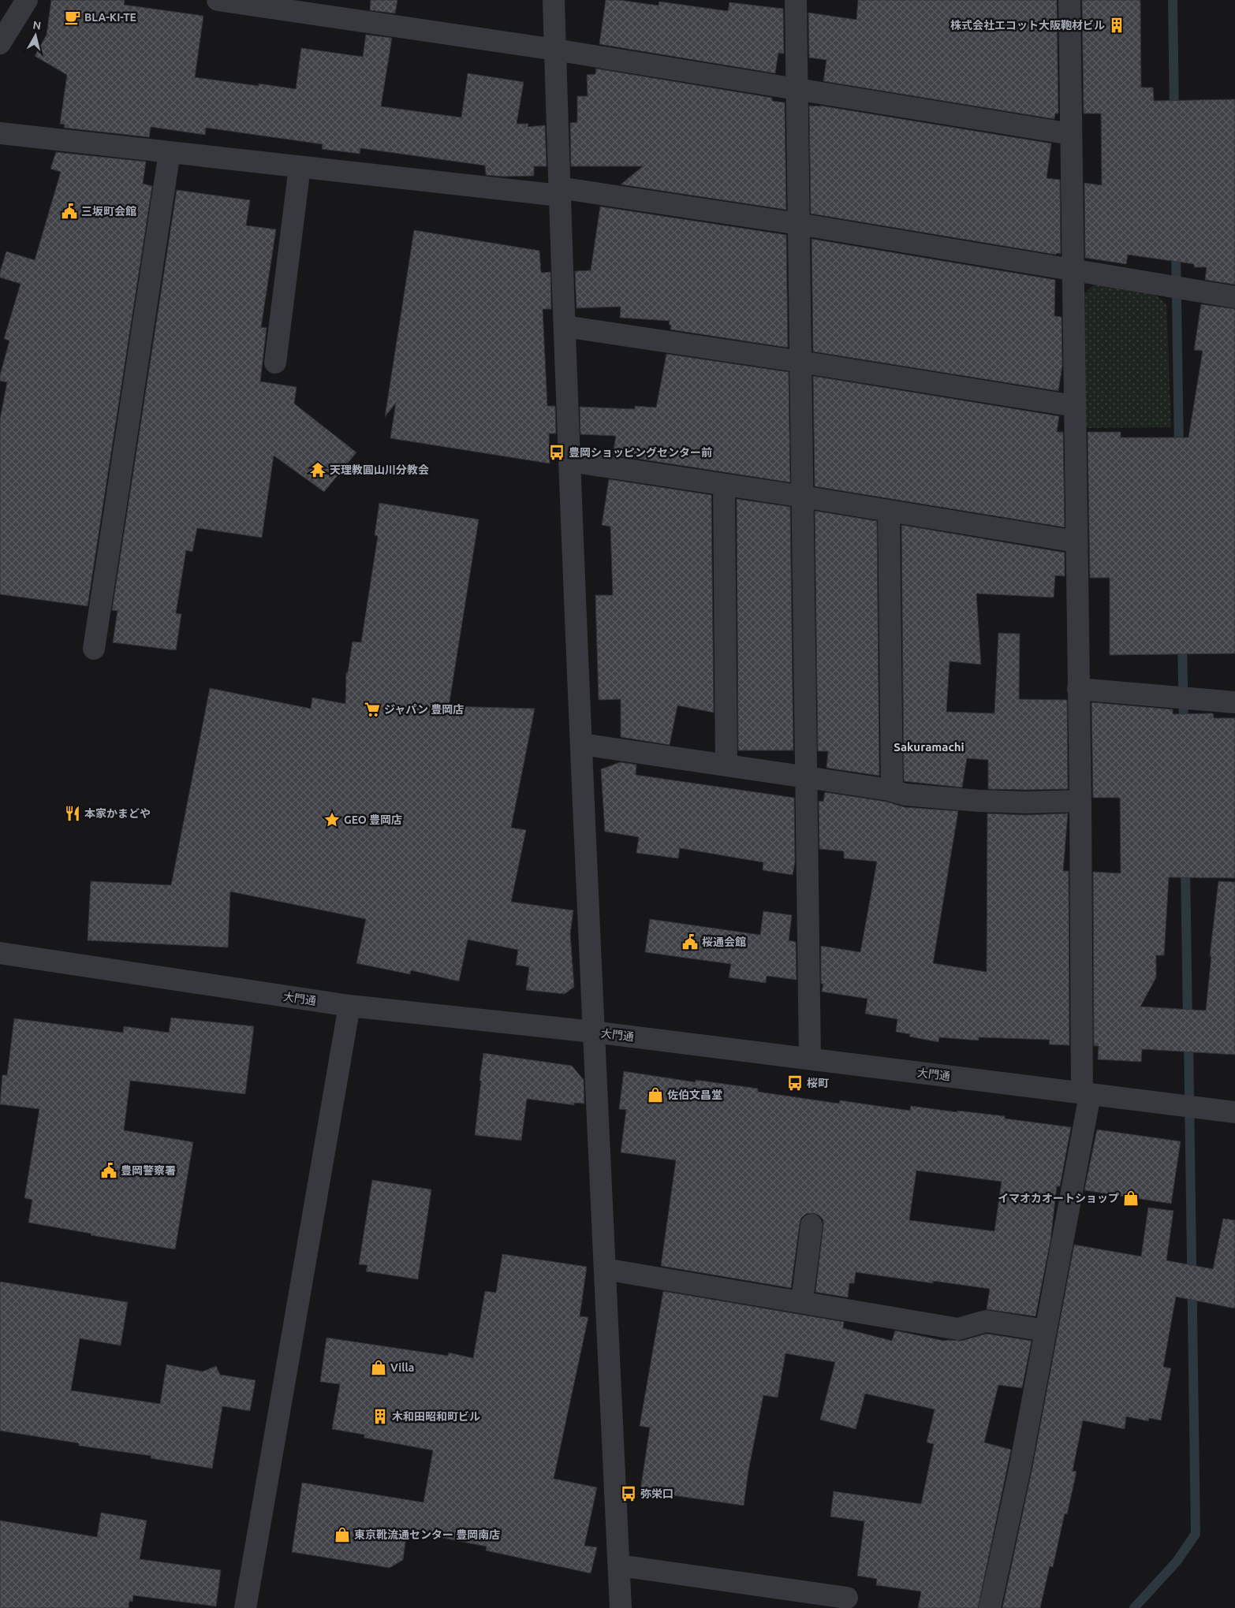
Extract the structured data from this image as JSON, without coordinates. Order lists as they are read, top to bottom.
{
  "streets": {
    "street": ["大門通"]
  },
  "districts": ["Sakuramachi"],
  "places": {
    "cafe": ["BLA-KI-TE"],
    "building": ["株式会社エコット大阪鞄材ビル", "木和田昭和町ビル"],
    "public building": ["三坂町会館", "桜通会館", "豊岡警察署"],
    "bus stop": ["豊岡ショッピングセンター前", "桜町", "弥栄口"],
    "temple": ["天理教圓山川分教会"],
    "supermarket": ["ジャパン 豊岡店"],
    "restaurant": ["本家かまどや"],
    "place": ["GEO 豊岡店"],
    "shop": [
      "佐伯文昌堂",
      "イマオカオートショップ",
      "Villa",
      "東京靴流通センター 豊岡南店"
    ]
  },
  "north": "top"
}
